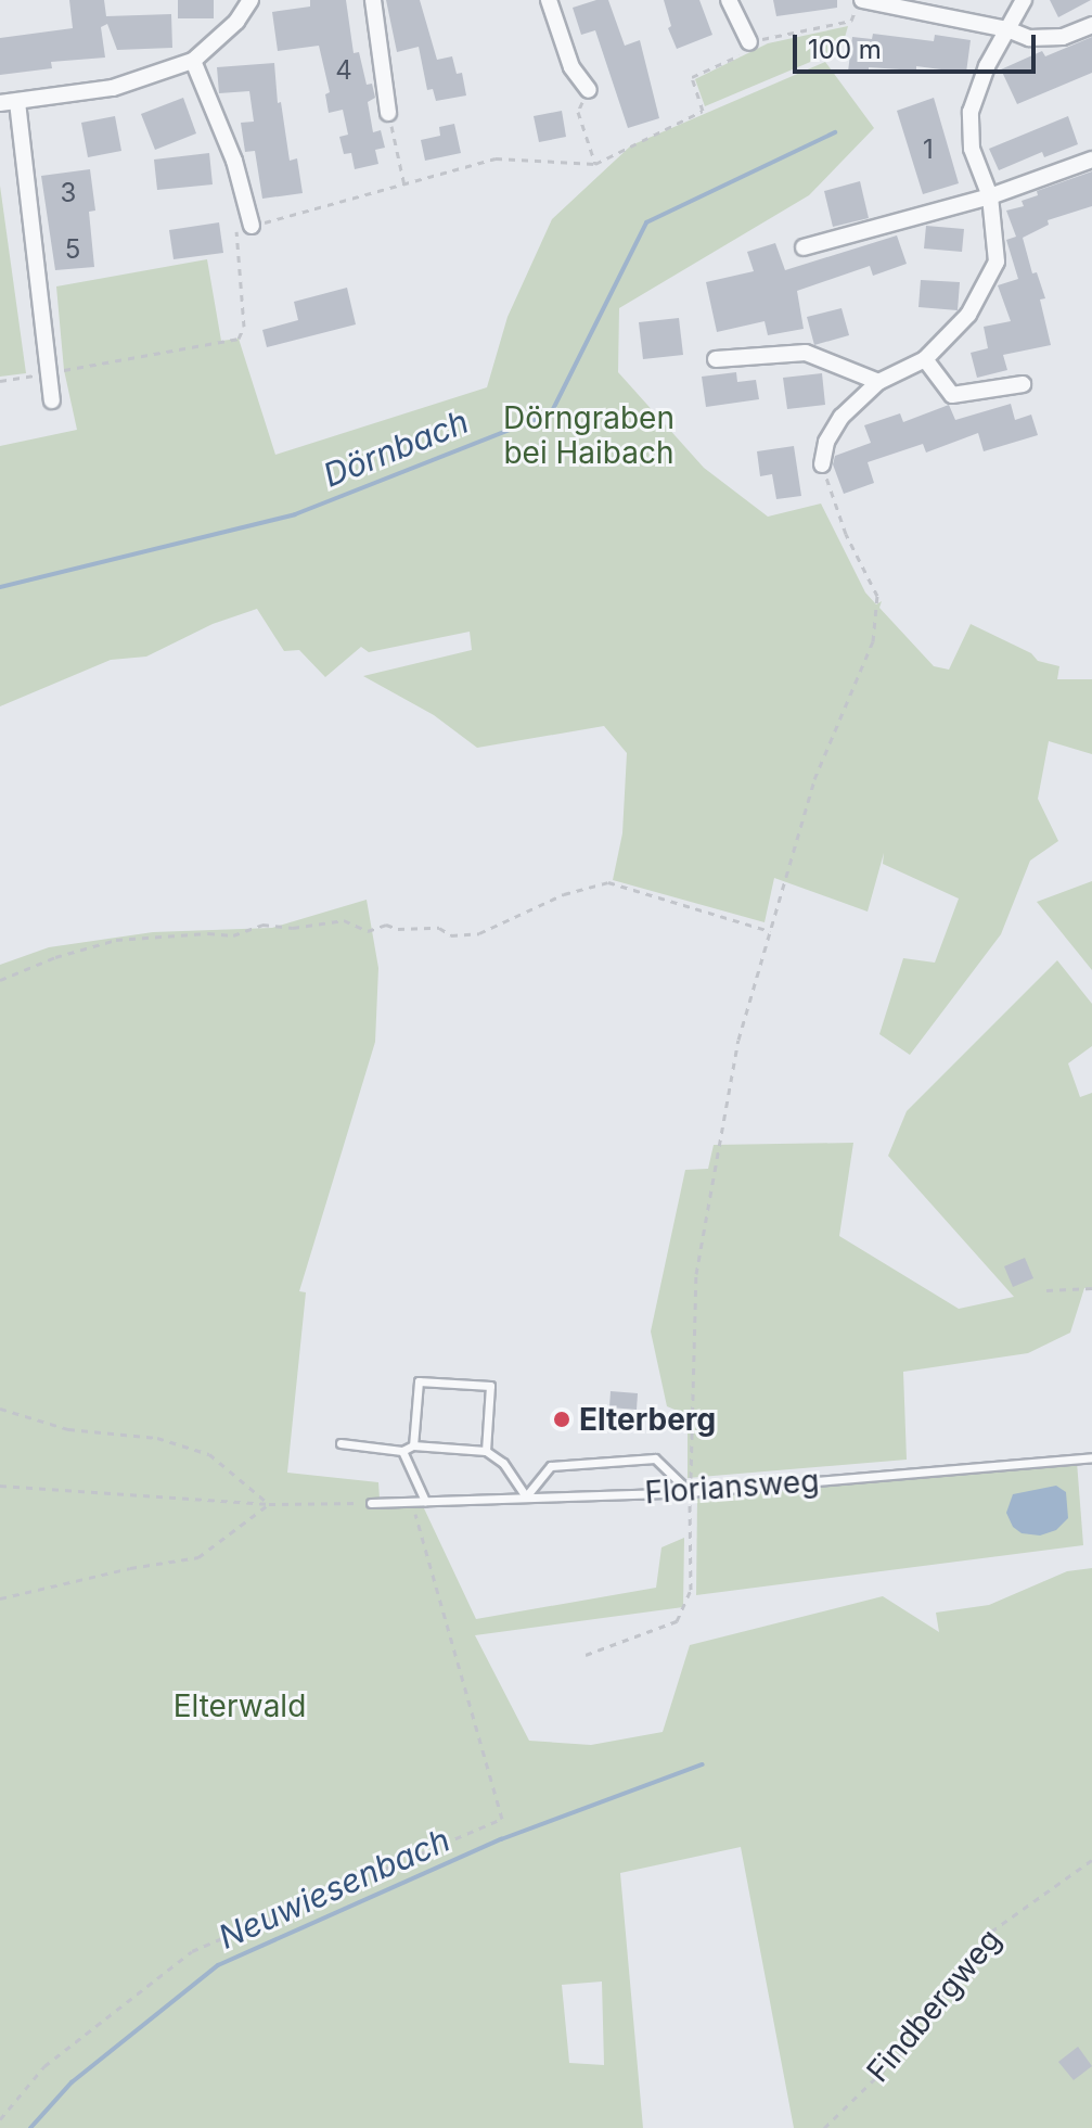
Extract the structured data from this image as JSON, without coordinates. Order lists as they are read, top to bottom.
{
  "streets": {
    "lane": ["Floriansweg"],
    "path": ["Findbergweg"]
  },
  "water": ["Dörnbach", "Neuwiesenbach"],
  "parks": ["Dörngraben bei Haibach", "Elterwald"],
  "places": ["Elterberg"],
  "house_numbers": [
    "4",
    "1",
    "3",
    "5"
  ],
  "scale_bar": "100 m"
}
